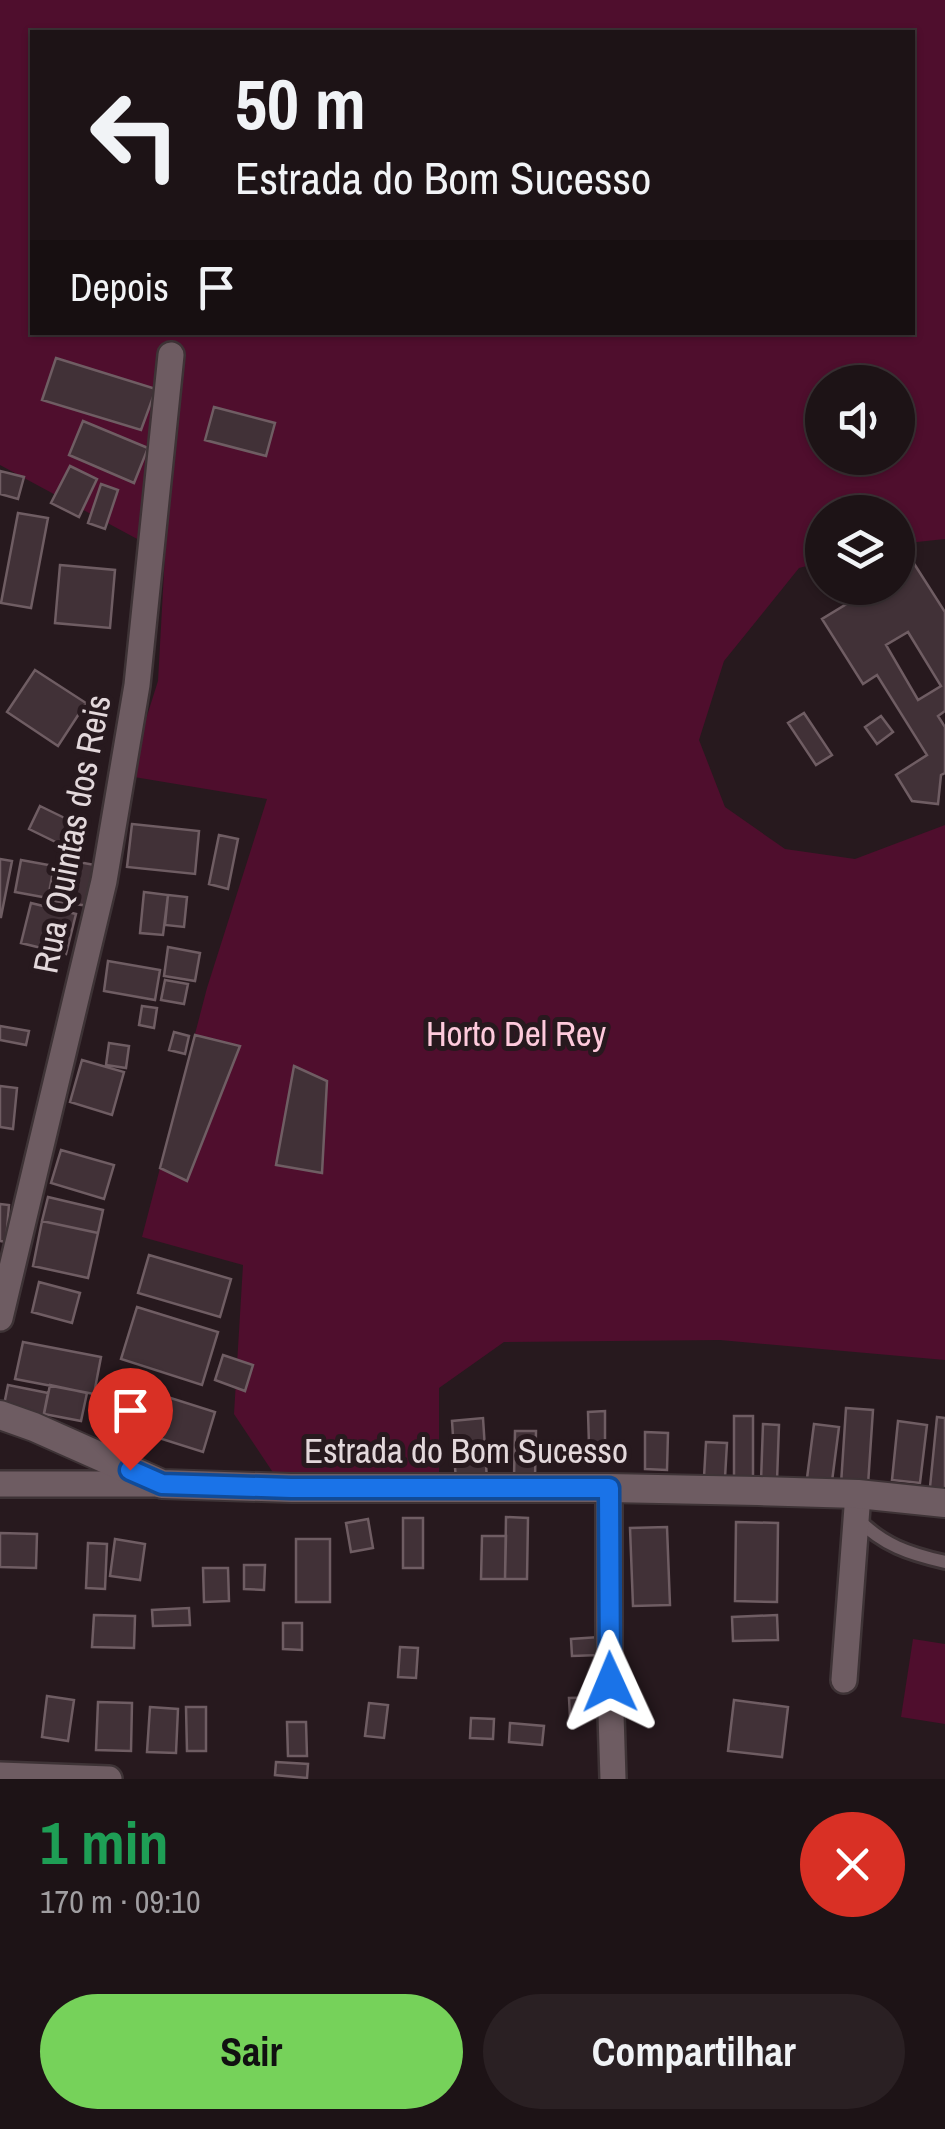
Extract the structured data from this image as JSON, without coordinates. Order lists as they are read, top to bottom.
{
  "streets": {
    "street": ["Rua Quintas dos Reis", "Estrada do Bom Sucesso"]
  },
  "parks": ["Horto Del Rey"],
  "page": {
    "turn": ["50 m", "Estrada do Bom Sucesso"],
    "then": "Depois",
    "heading": ["1 min", "170 m · 09:10"],
    "buttons": ["Sair", "Compartilhar"]
  }
}
